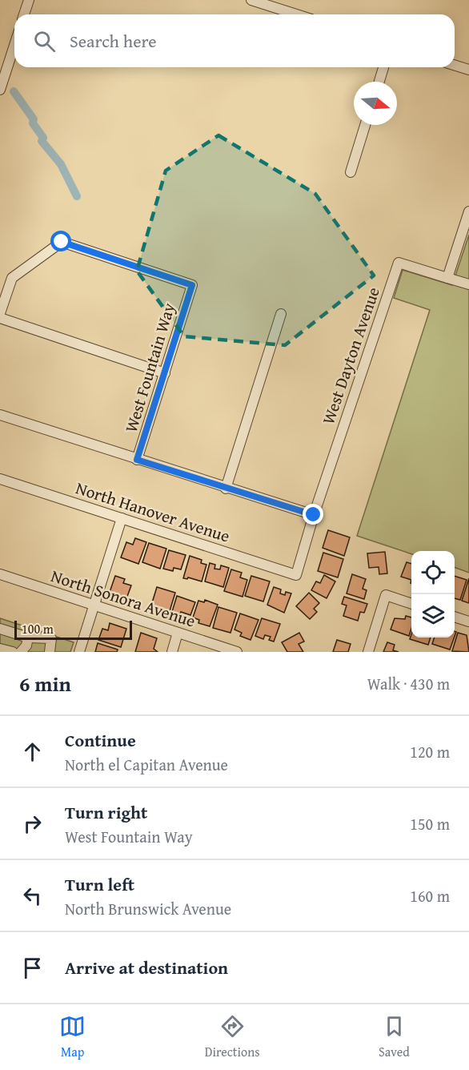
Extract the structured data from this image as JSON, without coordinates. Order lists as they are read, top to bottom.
{
  "streets": {
    "street": [
      "West Dayton Avenue",
      "West Fountain Way",
      "North Hanover Avenue",
      "North Sonora Avenue"
    ]
  },
  "crossings": [
    ["West Dayton Avenue", "North Hanover Avenue"]
  ],
  "scale_bar": "100 m",
  "north": "right",
  "page": {
    "search": "Search here",
    "scale": "100 m",
    "heading": ["6 min", "Walk · 430 m"],
    "list": [
      ["Continue", "North el Capitan Avenue", "120 m"],
      ["Turn right", "West Fountain Way", "150 m"],
      ["Turn left", "North Brunswick Avenue", "160 m"],
      "Arrive at destination"
    ],
    "nav": ["Map", "Directions", "Saved"]
  }
}
